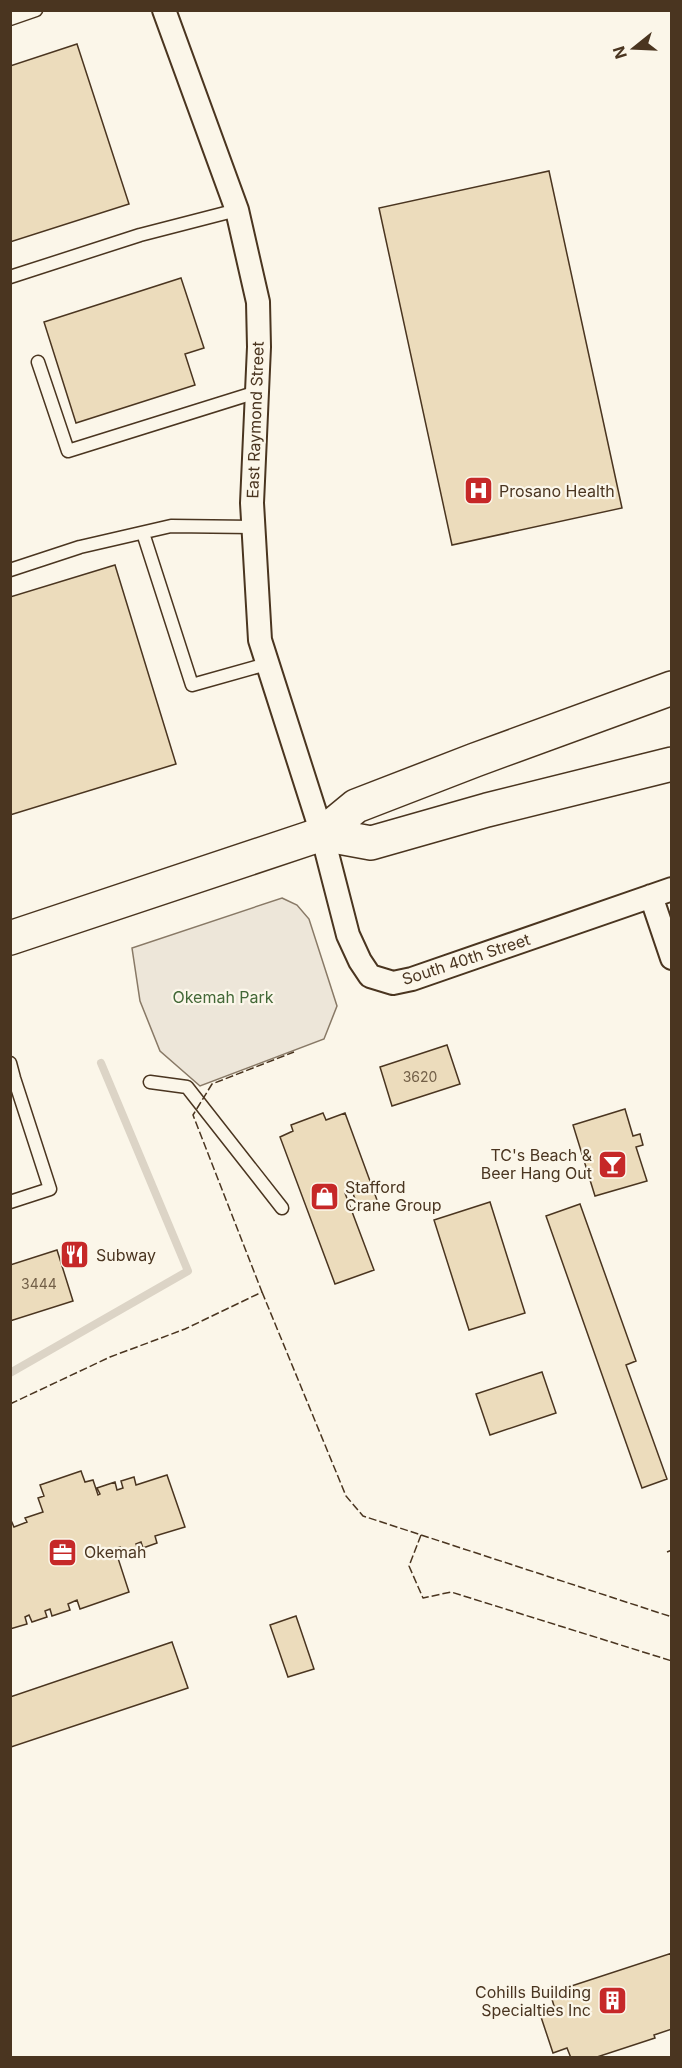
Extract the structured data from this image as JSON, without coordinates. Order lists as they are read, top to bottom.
{
  "streets": {
    "street": ["East Raymond Street", "South 40th Street"]
  },
  "crossings": [
    ["East Raymond Street", "South 40th Street"]
  ],
  "parks": ["Okemah Park"],
  "places": {
    "hospital": ["Prosano Health"],
    "bar": ["TC's Beach & Beer Hang Out"],
    "shop": ["Stafford Crane Group"],
    "restaurant": ["Subway"],
    "office": ["Okemah"],
    "building": ["Cohills Building Specialties Inc"]
  },
  "house_numbers": ["3620", "3444"],
  "north": "left"
}
